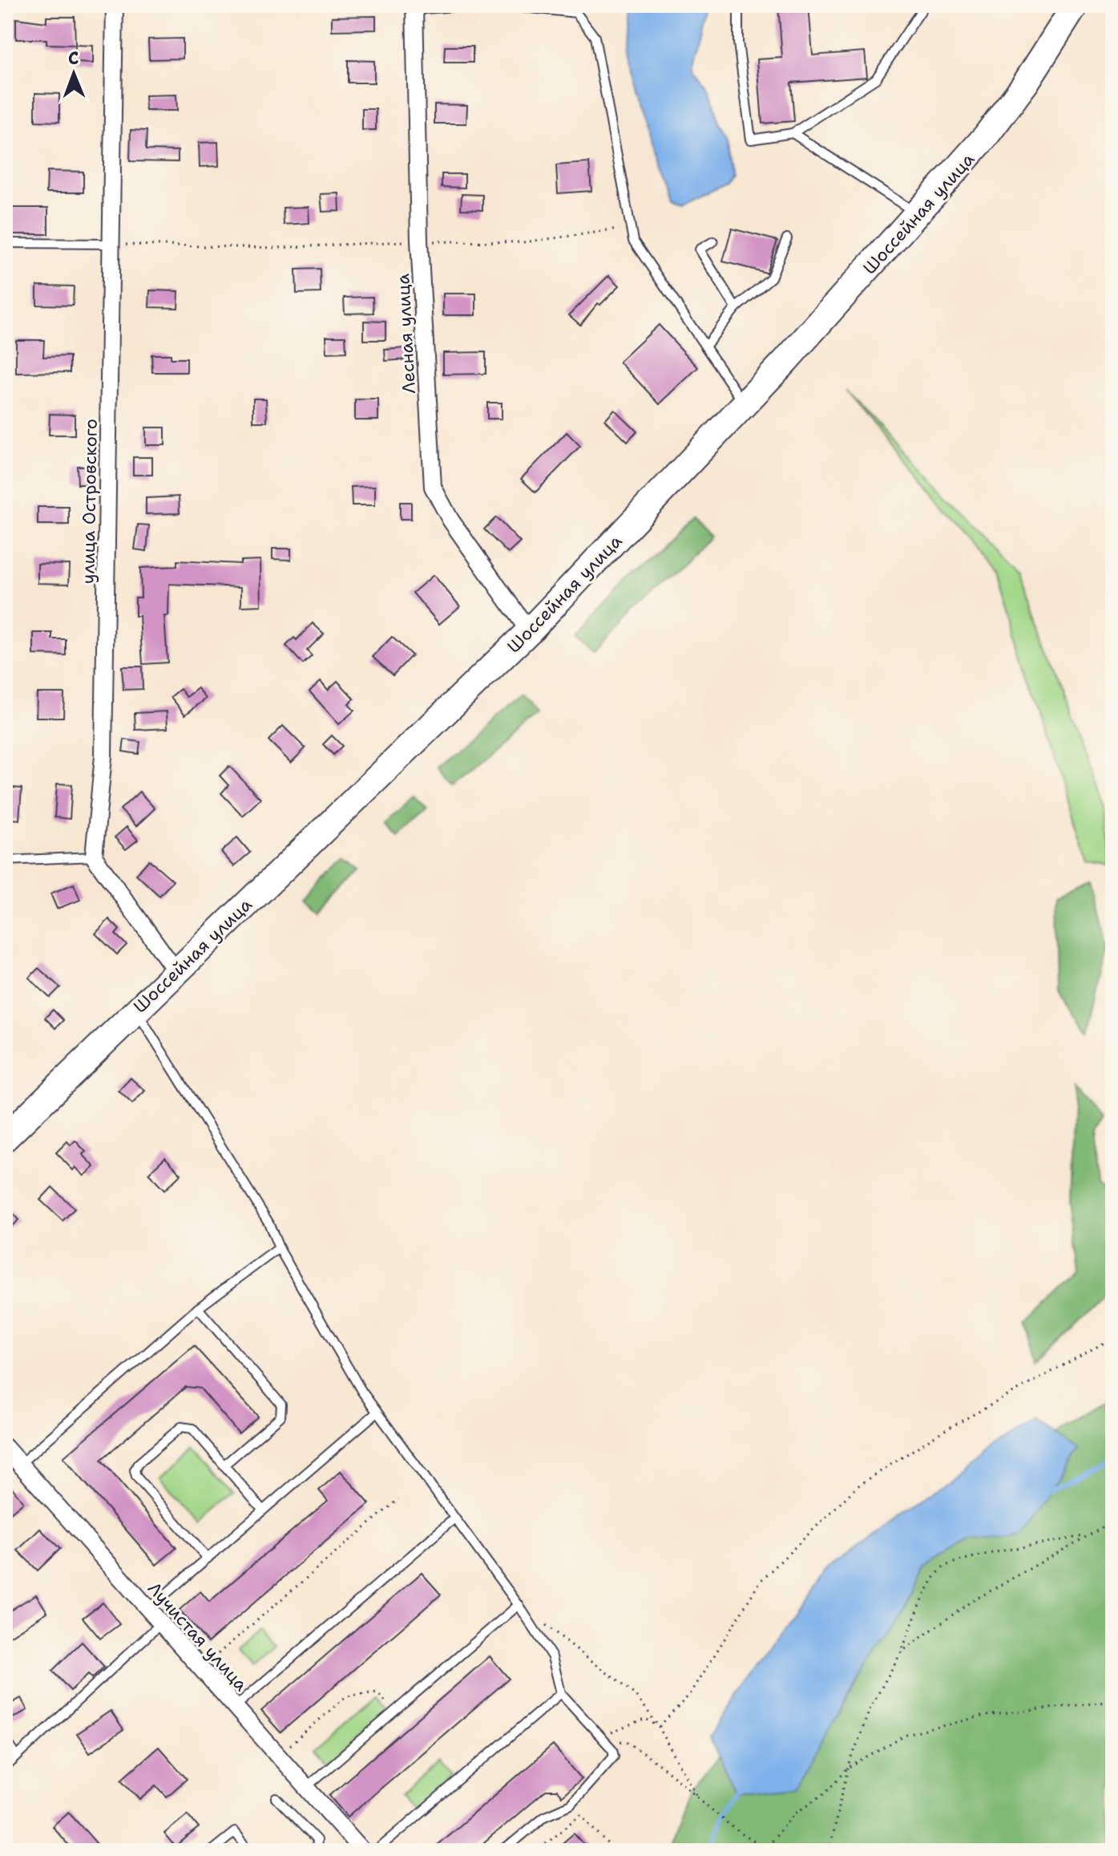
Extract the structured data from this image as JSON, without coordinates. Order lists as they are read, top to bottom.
{
  "streets": {
    "main road": ["Шоссейная улица"],
    "street": ["Лесная улица", "улица Островского", "Лучистая улица"]
  },
  "crossings": [
    ["Шоссейная улица", "Лесная улица"]
  ],
  "north": "top"
}
